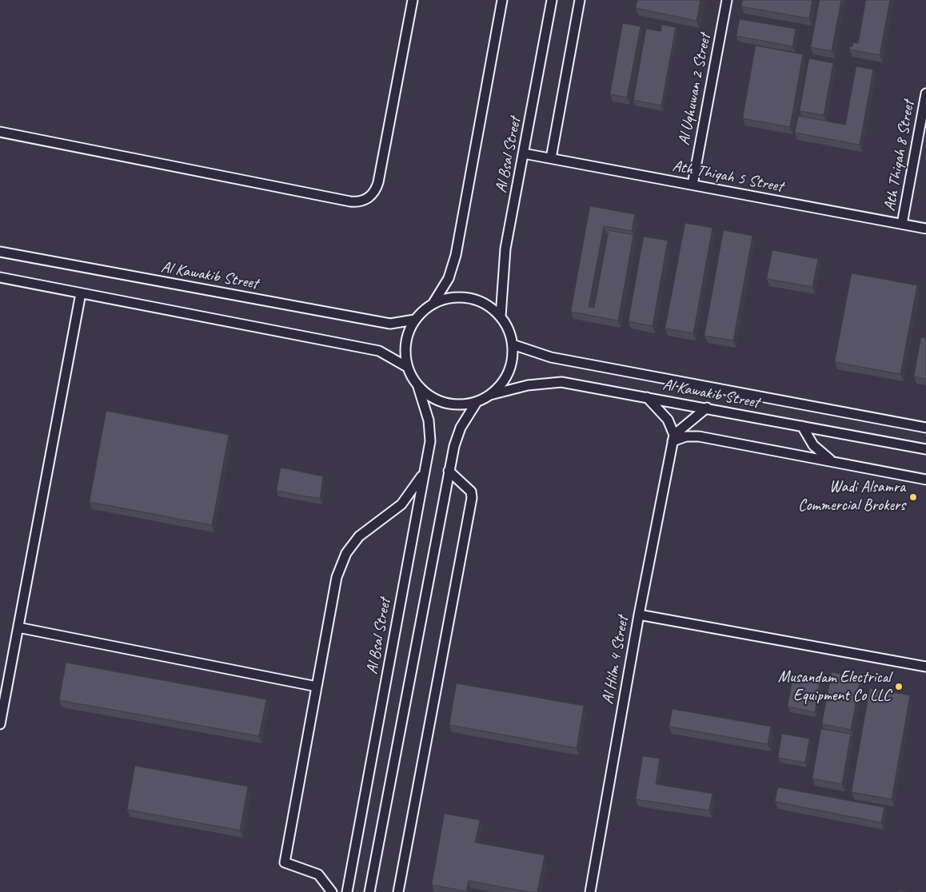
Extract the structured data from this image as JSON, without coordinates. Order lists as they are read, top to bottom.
{
  "streets": {
    "street": [
      "Al Uqhuwan 2 Street",
      "Al Bsal Street",
      "Ath Thiqah 8 Street",
      "Ath Thiqah 5 Street",
      "Al Kawakib Street",
      "Al Hilm 4 Street"
    ]
  },
  "crossings": [
    ["Al Uqhuwan 2 Street", "Ath Thiqah 5 Street"],
    ["Al Bsal Street", "Ath Thiqah 5 Street"],
    ["Al Bsal Street", "Al Kawakib Street"],
    ["Ath Thiqah 8 Street", "Ath Thiqah 5 Street"]
  ],
  "places": ["Wadi Alsamra Commercial Brokers", "Musandam Electrical Equipment Co LLC"]
}
